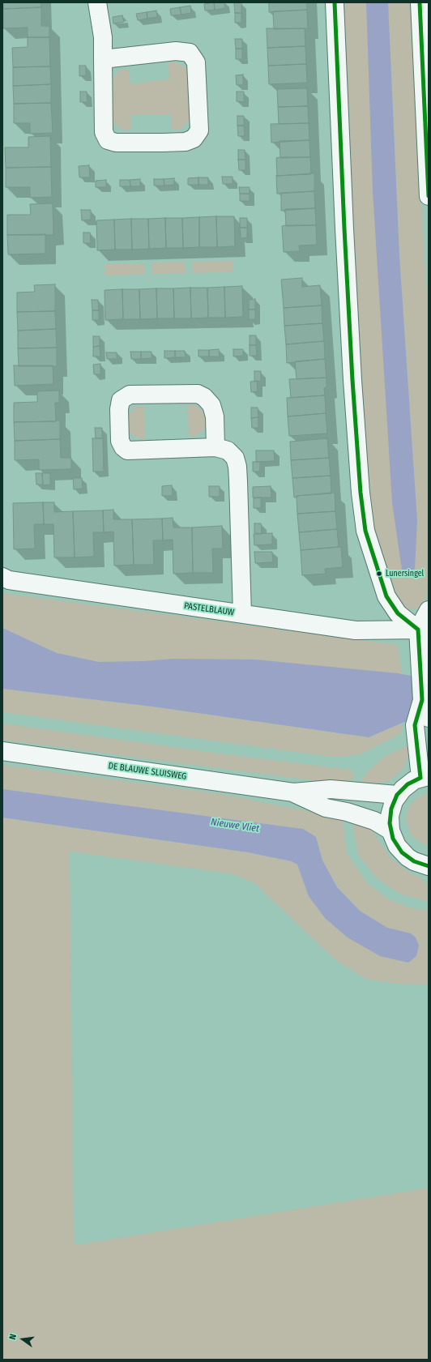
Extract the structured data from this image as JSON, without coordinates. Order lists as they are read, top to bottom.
{
  "streets": {
    "street": ["PASTELBLAUW", "DE BLAUWE SLUISWEG"]
  },
  "water": ["Nieuwe Vliet"],
  "places": ["Lunersingel"],
  "north": "left"
}
